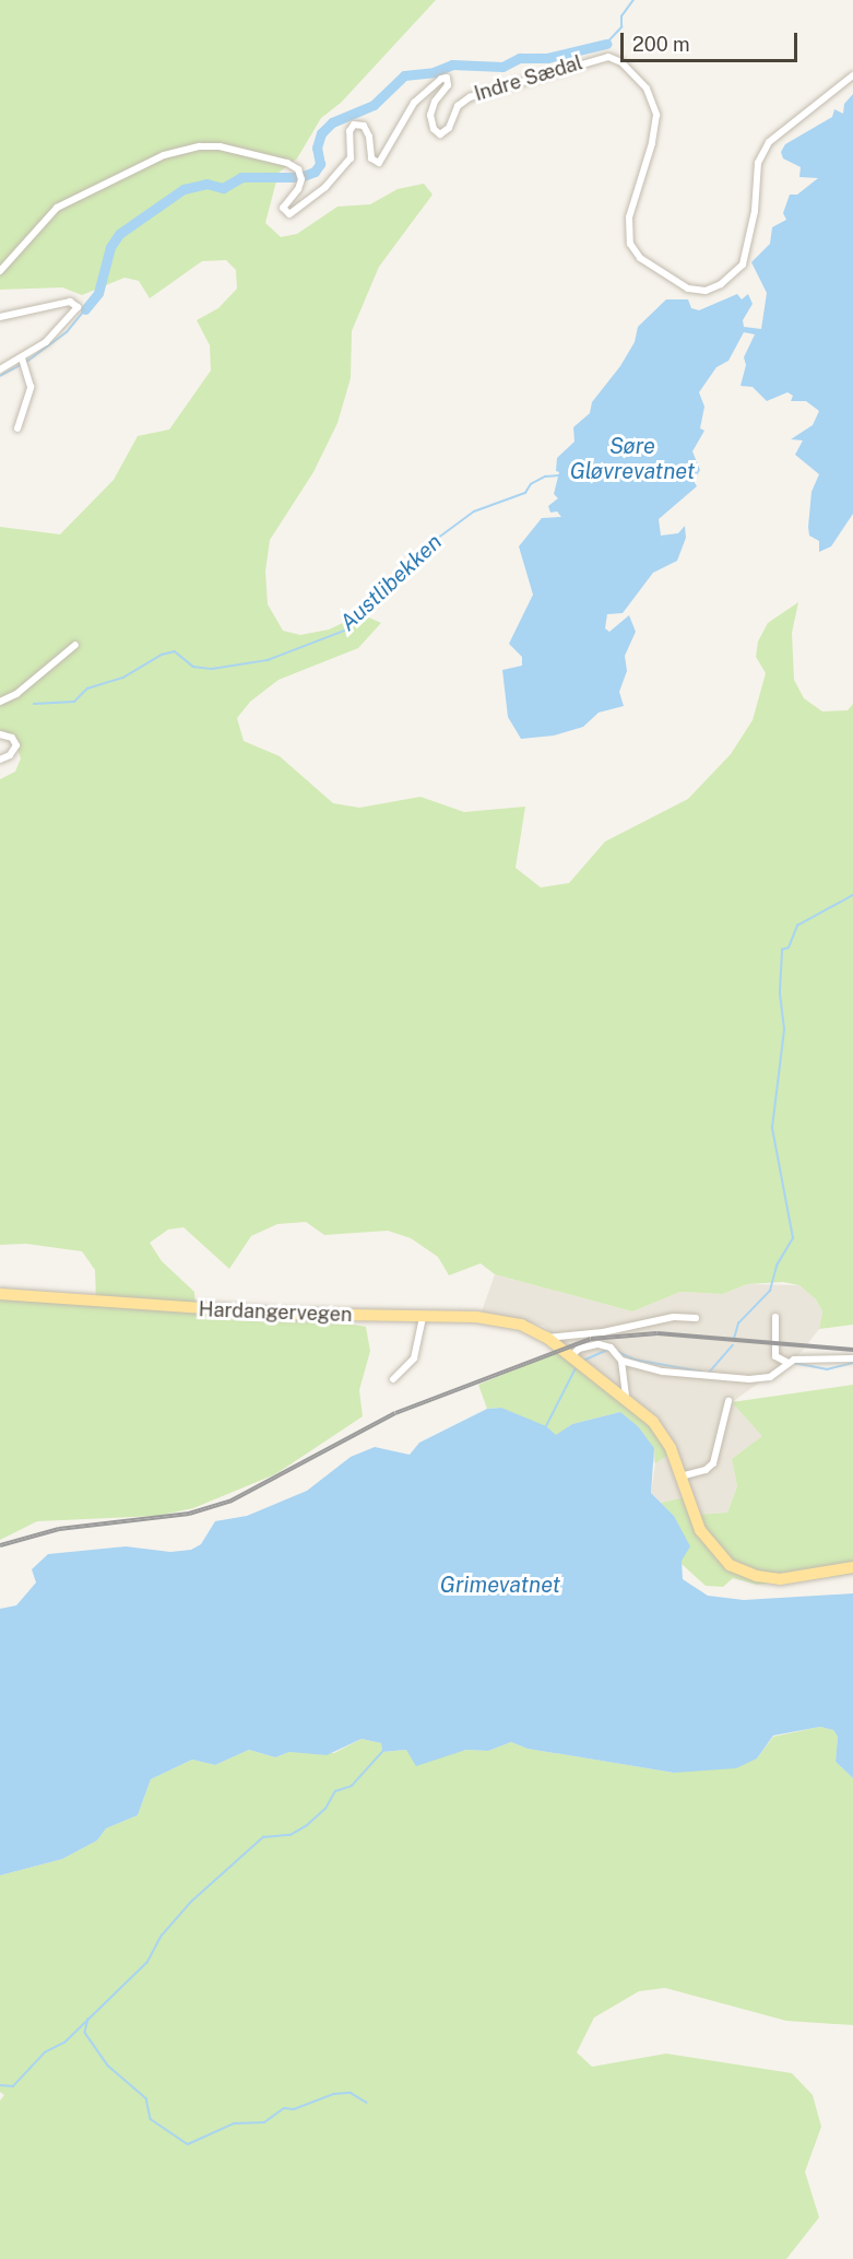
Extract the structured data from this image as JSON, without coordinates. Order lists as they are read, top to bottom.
{
  "streets": {
    "main road": ["Hardangervegen"],
    "street": ["Indre Sædal"]
  },
  "water": ["Søre Gløvrevatnet", "Austlibekken", "Grimevatnet"],
  "scale_bar": "200 m"
}
